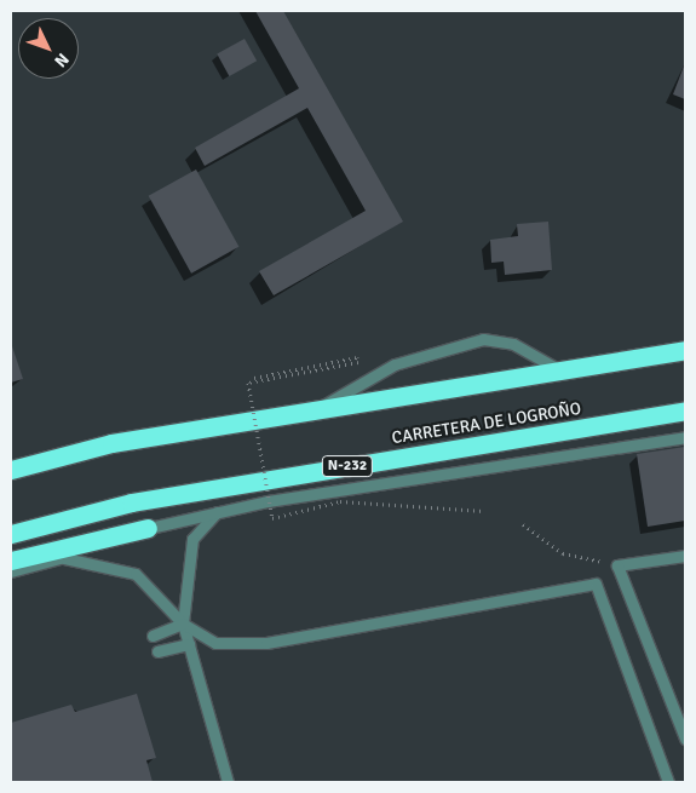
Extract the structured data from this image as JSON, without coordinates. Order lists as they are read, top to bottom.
{
  "streets": {
    "highway": ["CARRETERA DE LOGROÑO", "N-232"]
  },
  "north": "bottom right"
}
